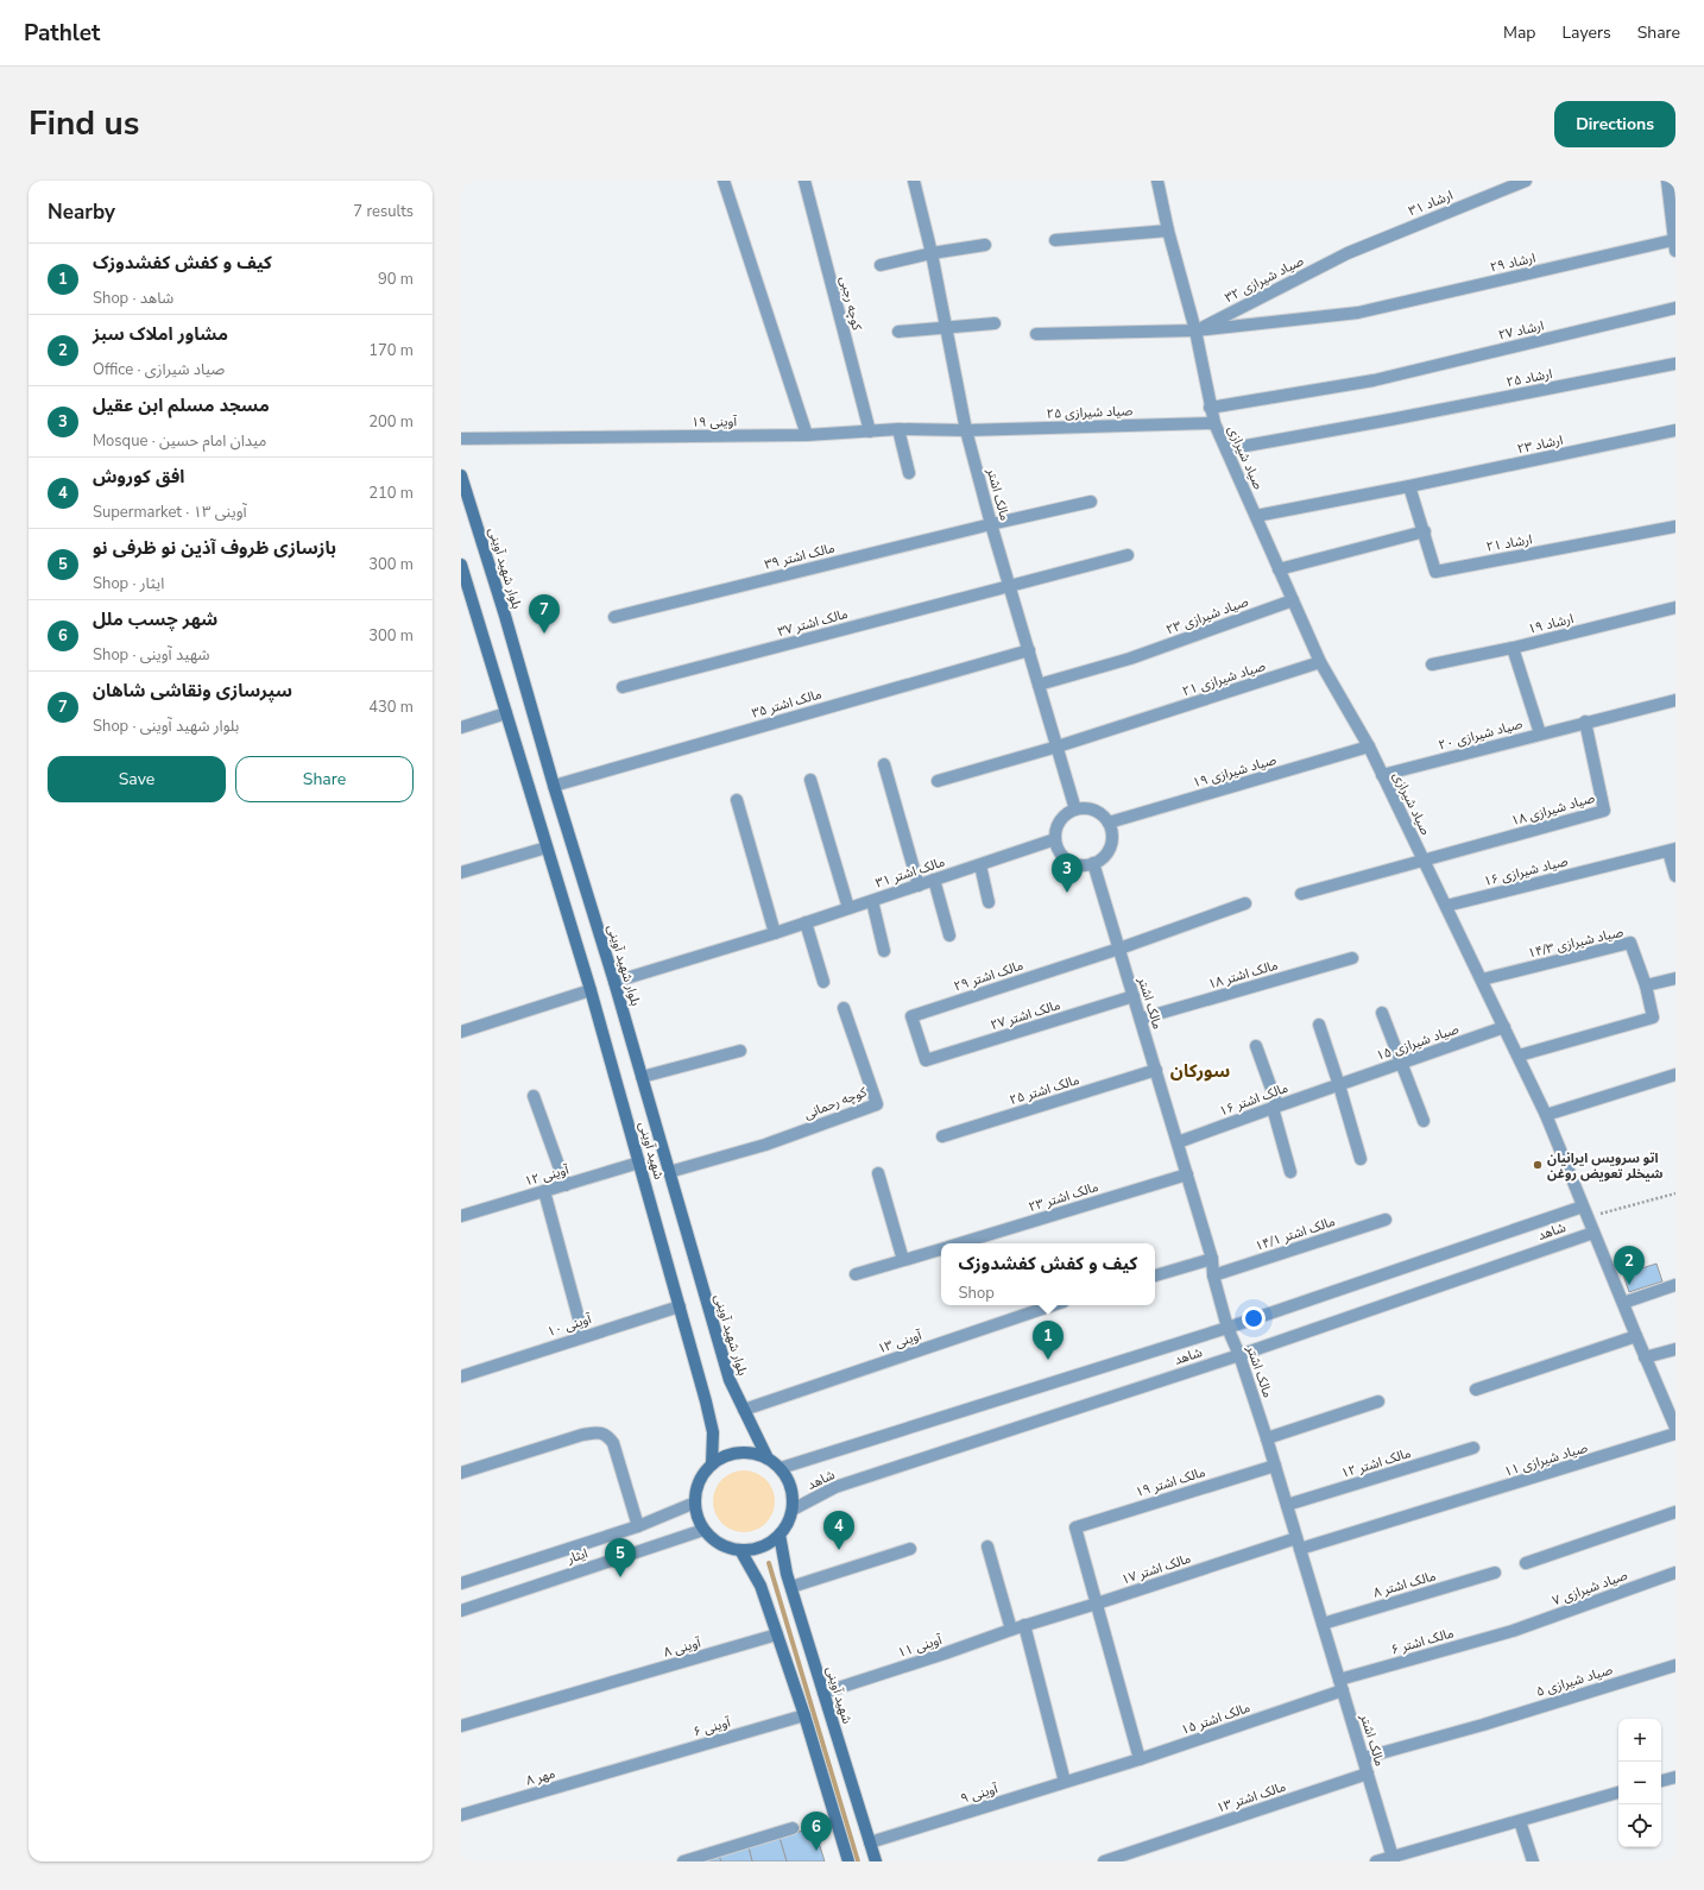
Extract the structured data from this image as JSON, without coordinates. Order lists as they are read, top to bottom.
{
  "streets": {
    "main road": ["بلوار شهید آوینی", "شهید آوینی"],
    "street": [
      "ارشاد ۳۱",
      "ارشاد ۲۹",
      "صیاد شیرازی ۳۲",
      "کوچه رجبی",
      "ارشاد ۲۷",
      "ارشاد ۲۵",
      "صیاد شیرازی ۲۵",
      "آوینی ۱۹",
      "ارشاد ۲۳",
      "صیاد شیرازی",
      "مالک اشتر",
      "ارشاد ۲۱",
      "مالک اشتر ۳۹",
      "صیاد شیرازی ۲۳",
      "مالک اشتر ۳۷",
      "ارشاد ۱۹",
      "صیاد شیرازی ۲۱",
      "مالک اشتر ۳۵",
      "صیاد شیرازی ۲۰",
      "صیاد شیرازی ۱۹",
      "صیاد شیرازی ۱۸",
      "صیاد شیرازی ۱۶",
      "مالک اشتر ۳۱",
      "صیاد شیرازی ۱۴/۳",
      "مالک اشتر ۱۸",
      "مالک اشتر ۲۹",
      "مالک اشتر ۲۷",
      "صیاد شیرازی ۱۵",
      "مالک اشتر ۲۵",
      "مالک اشتر ۱۶",
      "کوچه رحمانی",
      "۱۲ آوینی",
      "مالک اشتر ۲۳",
      "شاهد",
      "مالک اشتر ۱۴/۱",
      "۱۰ آوینی",
      "آوینی ۱۳",
      "صیاد شیرازی ۱۱",
      "مالک اشتر ۱۲",
      "مالک اشتر ۱۹",
      "ایثار",
      "مالک اشتر ۱۷",
      "مالک اشتر ۸",
      "صیاد شیرازی ۷",
      "مالک اشتر ۶",
      "۱۱ آوینی",
      "۸ آوینی",
      "صیاد شیرازی ۵",
      "مالک اشتر ۱۵",
      "۶ آوینی",
      "مهر ۸",
      "۹ آوینی",
      "مالک اشتر ۱۳"
    ]
  },
  "crossings": [
    ["ارشاد ۳۱", "صیاد شیرازی ۳۲"],
    ["ارشاد ۲۹", "صیاد شیرازی ۳۲"],
    ["ارشاد ۲۹", "صیاد شیرازی"],
    ["صیاد شیرازی ۳۲", "صیاد شیرازی"],
    ["کوچه رجبی", "آوینی ۱۹"],
    ["ارشاد ۲۷", "صیاد شیرازی"],
    ["ارشاد ۲۵", "صیاد شیرازی"],
    ["صیاد شیرازی ۲۵", "آوینی ۱۹"],
    ["صیاد شیرازی ۲۵", "صیاد شیرازی"],
    ["صیاد شیرازی ۲۵", "مالک اشتر"],
    ["آوینی ۱۹", "مالک اشتر"],
    ["ارشاد ۲۳", "صیاد شیرازی"],
    ["ارشاد ۲۳", "ارشاد ۲۱"],
    ["صیاد شیرازی", "صیاد شیرازی ۲۳"],
    ["صیاد شیرازی", "صیاد شیرازی ۲۱"],
    ["صیاد شیرازی", "صیاد شیرازی ۲۰"],
    ["صیاد شیرازی", "صیاد شیرازی ۱۹"],
    ["صیاد شیرازی", "صیاد شیرازی ۱۸"],
    ["صیاد شیرازی", "صیاد شیرازی ۱۶"],
    ["صیاد شیرازی", "صیاد شیرازی ۱۴/۳"],
    ["صیاد شیرازی", "صیاد شیرازی ۱۵"],
    ["صیاد شیرازی", "شاهد"],
    ["مالک اشتر", "مالک اشتر ۳۹"],
    ["مالک اشتر", "صیاد شیرازی ۲۳"],
    ["مالک اشتر", "مالک اشتر ۳۷"],
    ["مالک اشتر", "صیاد شیرازی ۲۱"],
    ["مالک اشتر", "مالک اشتر ۳۵"],
    ["مالک اشتر", "صیاد شیرازی ۱۹"],
    ["مالک اشتر", "مالک اشتر ۳۱"],
    ["مالک اشتر", "مالک اشتر ۱۸"],
    ["مالک اشتر", "مالک اشتر ۲۹"],
    ["مالک اشتر", "مالک اشتر ۲۷"],
    ["مالک اشتر", "مالک اشتر ۲۵"],
    ["مالک اشتر", "مالک اشتر ۱۶"],
    ["مالک اشتر", "مالک اشتر ۲۳"],
    ["مالک اشتر", "شاهد"],
    ["مالک اشتر", "مالک اشتر ۱۴/۱"],
    ["مالک اشتر", "صیاد شیرازی ۱۱"],
    ["مالک اشتر", "مالک اشتر ۱۲"],
    ["مالک اشتر", "مالک اشتر ۱۹"],
    ["مالک اشتر", "مالک اشتر ۱۷"],
    ["مالک اشتر", "مالک اشتر ۸"],
    ["مالک اشتر", "مالک اشتر ۶"],
    ["مالک اشتر", "صیاد شیرازی ۵"],
    ["مالک اشتر", "مالک اشتر ۱۵"],
    ["مالک اشتر", "مالک اشتر ۱۳"],
    ["بلوار شهید آوینی", "مالک اشتر ۳۵"],
    ["بلوار شهید آوینی", "مالک اشتر ۳۱"],
    ["بلوار شهید آوینی", "کوچه رحمانی"],
    ["بلوار شهید آوینی", "شهید آوینی"],
    ["بلوار شهید آوینی", "شاهد"],
    ["بلوار شهید آوینی", "آوینی ۱۳"],
    ["بلوار شهید آوینی", "ایثار"],
    ["صیاد شیرازی ۲۰", "صیاد شیرازی ۱۸"],
    ["صیاد شیرازی ۱۹", "مالک اشتر ۳۱"],
    ["مالک اشتر ۲۹", "مالک اشتر ۲۷"],
    ["صیاد شیرازی ۱۵", "مالک اشتر ۱۶"],
    ["شهید آوینی", "۱۲ آوینی"],
    ["شهید آوینی", "شاهد"],
    ["شهید آوینی", "۱۰ آوینی"],
    ["شهید آوینی", "ایثار"],
    ["شهید آوینی", "۱۱ آوینی"],
    ["شهید آوینی", "۹ آوینی"],
    ["شاهد", "ایثار"],
    ["صیاد شیرازی ۱۱", "مالک اشتر ۱۷"],
    ["مالک اشتر ۱۹", "مالک اشتر ۱۷"],
    ["مالک اشتر ۱۷", "۱۱ آوینی"],
    ["صیاد شیرازی ۷", "مالک اشتر ۶"],
    ["مالک اشتر ۶", "مالک اشتر ۱۵"],
    ["مالک اشتر ۱۵", "۹ آوینی"],
    ["۶ آوینی", "مهر ۸"]
  ],
  "districts": ["سورکان"],
  "places": ["اتو سرویس ایرانیان شیخلر تعویض روغن"],
  "page": {
    "header": "Pathlet",
    "nav": ["Map", "Layers", "Share"],
    "title": "Find us",
    "buttons": [
      "Directions",
      ["Save", "Share"]
    ],
    "heading": ["Nearby", "7 results"],
    "list": [
      {
        "mark": "1",
        "name": "کیف و کفش کفشدوزک",
        "note": "Shop · شاهد",
        "value": "90 m"
      },
      {
        "mark": "2",
        "name": "مشاور املاک سبز",
        "note": "Office · صیاد شیرازی",
        "value": "170 m"
      },
      {
        "mark": "3",
        "name": "مسجد مسلم ابن عقیل",
        "note": "Mosque · میدان امام حسین",
        "value": "200 m"
      },
      {
        "mark": "4",
        "name": "افق کوروش",
        "note": "Supermarket · ۱۳ آوینی",
        "value": "210 m"
      },
      {
        "mark": "5",
        "name": "بازسازی ظروف آذین نو ظرفی نو",
        "note": "Shop · ایثار",
        "value": "300 m"
      },
      {
        "mark": "6",
        "name": "شهر چسب ملل",
        "note": "Shop · شهید آوینی",
        "value": "300 m"
      },
      {
        "mark": "7",
        "name": "سپرسازی و‌نقاشی شاهان",
        "note": "Shop · بلوار شهید آوینی",
        "value": "430 m"
      }
    ],
    "pins": [
      "7",
      "3",
      "2",
      "1",
      "4",
      "5",
      "6"
    ],
    "popup": ["کیف و کفش کفشدوزک", "Shop"],
    "map_buttons": ["+", "−"]
  }
}
